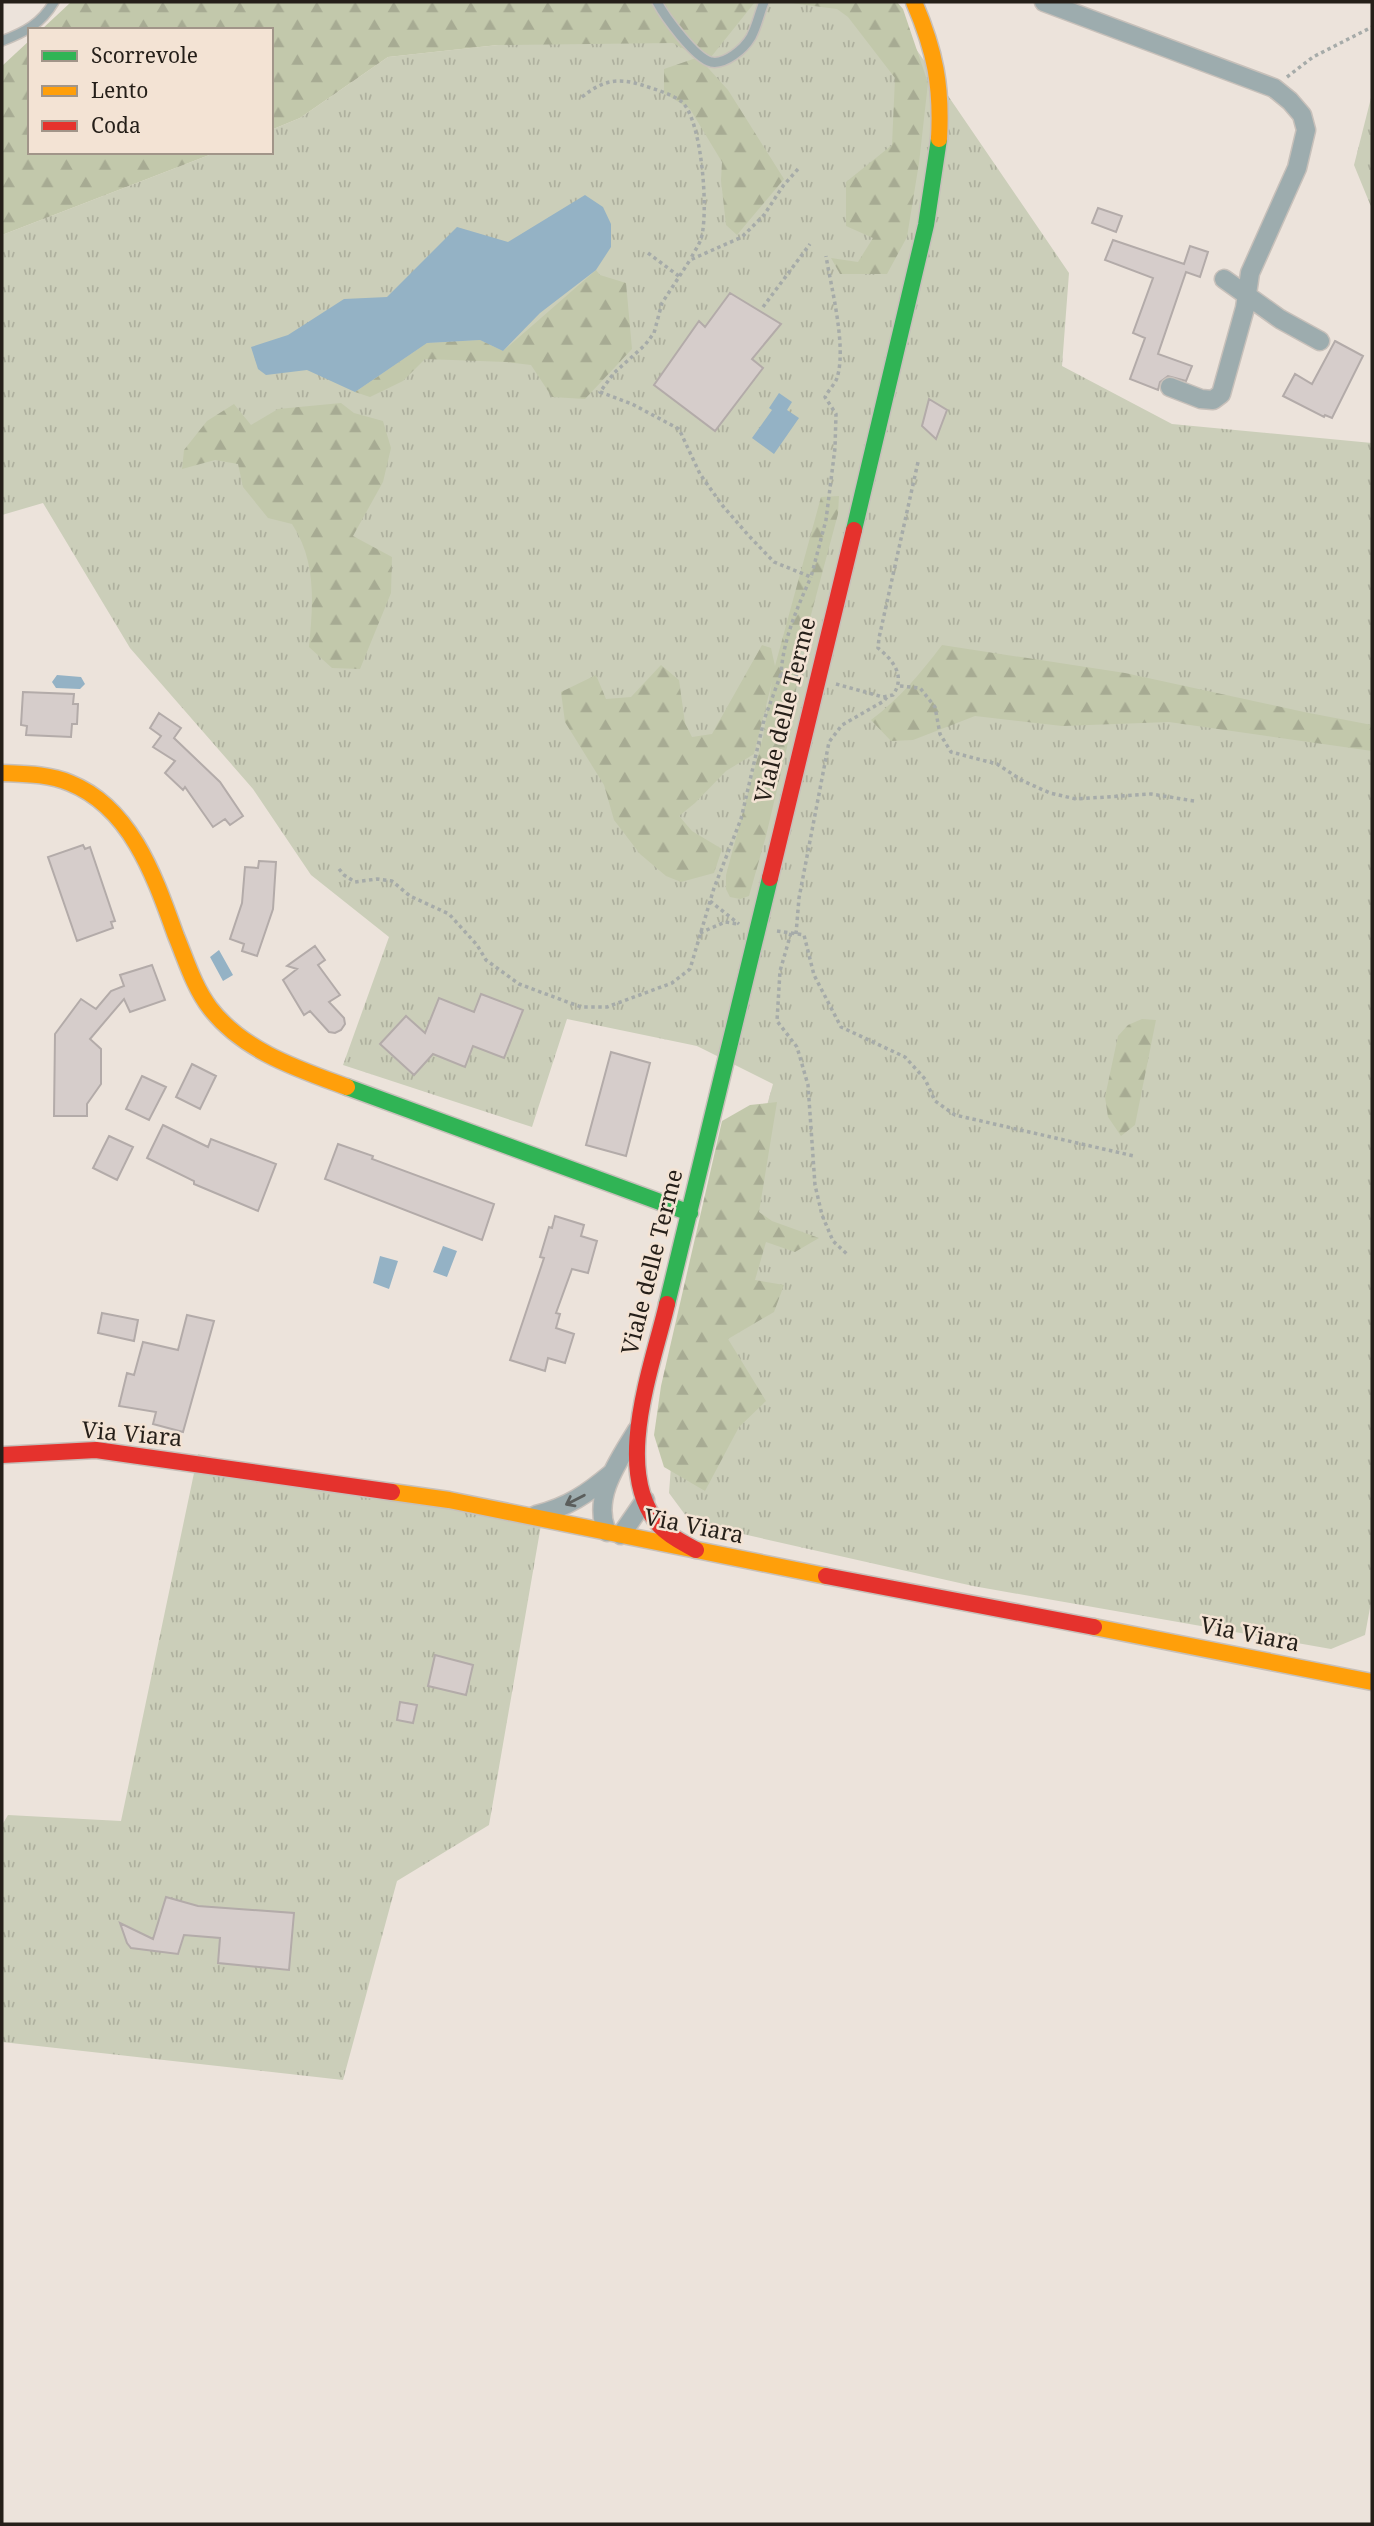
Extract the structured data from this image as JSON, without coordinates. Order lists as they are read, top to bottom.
{
  "streets": {
    "street": ["Viale delle Terme", "Via Viara"]
  },
  "crossings": [
    ["Viale delle Terme", "Via Viara"]
  ],
  "legend": ["Scorrevole", "Lento", "Coda"]
}
